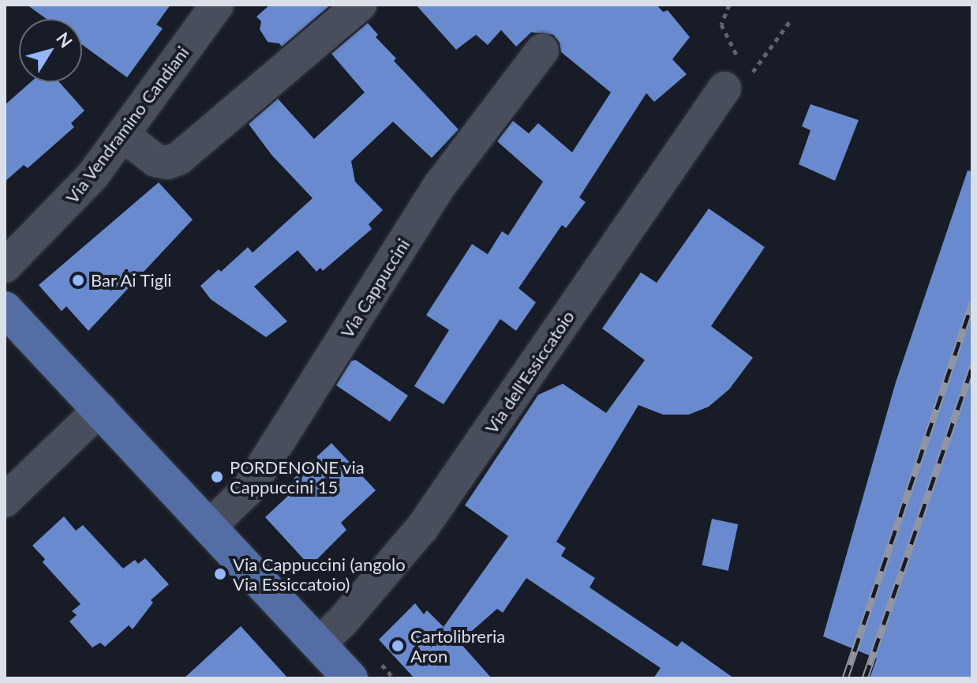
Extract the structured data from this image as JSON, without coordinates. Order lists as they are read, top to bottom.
{
  "streets": {
    "street": ["Via Vendramino Candiani", "Via Cappuccini", "Via dell'Essiccatoio"]
  },
  "places": [
    "Bar Ai Tigli",
    "PORDENONE via Cappuccini 15",
    "Via Cappuccini (angolo Via Essiccatoio)",
    "Cartolibreria Aron"
  ],
  "north": "top right"
}
